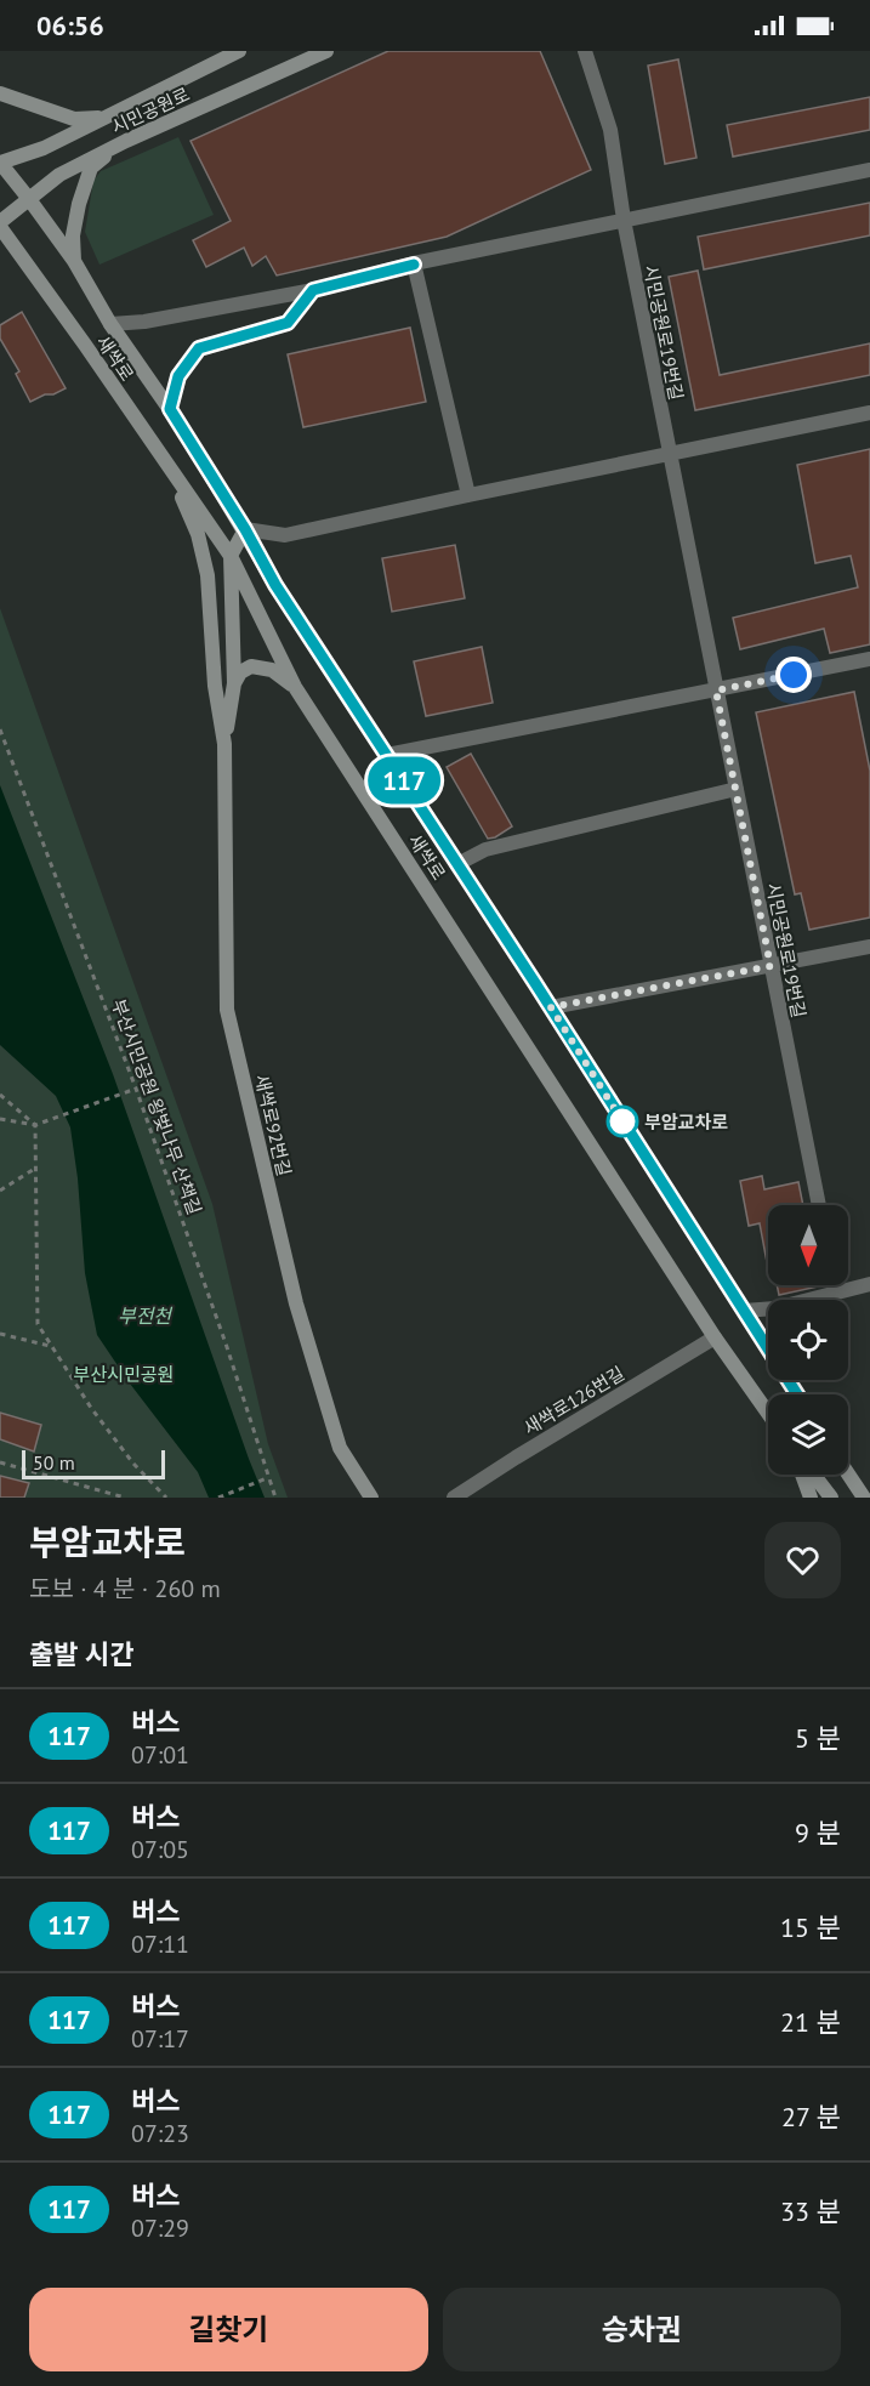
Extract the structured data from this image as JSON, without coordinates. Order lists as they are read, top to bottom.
{
  "streets": {
    "main road": ["시민공원로", "새싹로", "새싹로92번길"],
    "street": ["시민공원로19번길", "새싹로126번길"],
    "path": ["부산시민공원 왕벚나무 산책길"]
  },
  "crossings": [
    ["시민공원로", "새싹로"],
    ["새싹로", "새싹로92번길"],
    ["새싹로", "새싹로126번길"]
  ],
  "water": ["부전천"],
  "parks": ["부산시민공원"],
  "places": ["부암교차로"],
  "lines": ["bus line 117"],
  "scale_bar": "50 m",
  "north": "bottom",
  "page": {
    "status": "06:56",
    "on_map": "117",
    "scale": "50 m",
    "heading": [
      ["부암교차로", "도보 · 4 분 · 260 m"],
      "출발 시간"
    ],
    "list": [
      {
        "mark": "117",
        "name": "버스",
        "note": "07:01",
        "value": "5 분"
      },
      {
        "mark": "117",
        "name": "버스",
        "note": "07:05",
        "value": "9 분"
      },
      {
        "mark": "117",
        "name": "버스",
        "note": "07:11",
        "value": "15 분"
      },
      {
        "mark": "117",
        "name": "버스",
        "note": "07:17",
        "value": "21 분"
      },
      {
        "mark": "117",
        "name": "버스",
        "note": "07:23",
        "value": "27 분"
      },
      {
        "mark": "117",
        "name": "버스",
        "note": "07:29",
        "value": "33 분"
      }
    ],
    "buttons": ["길찾기", "승차권"]
  }
}
